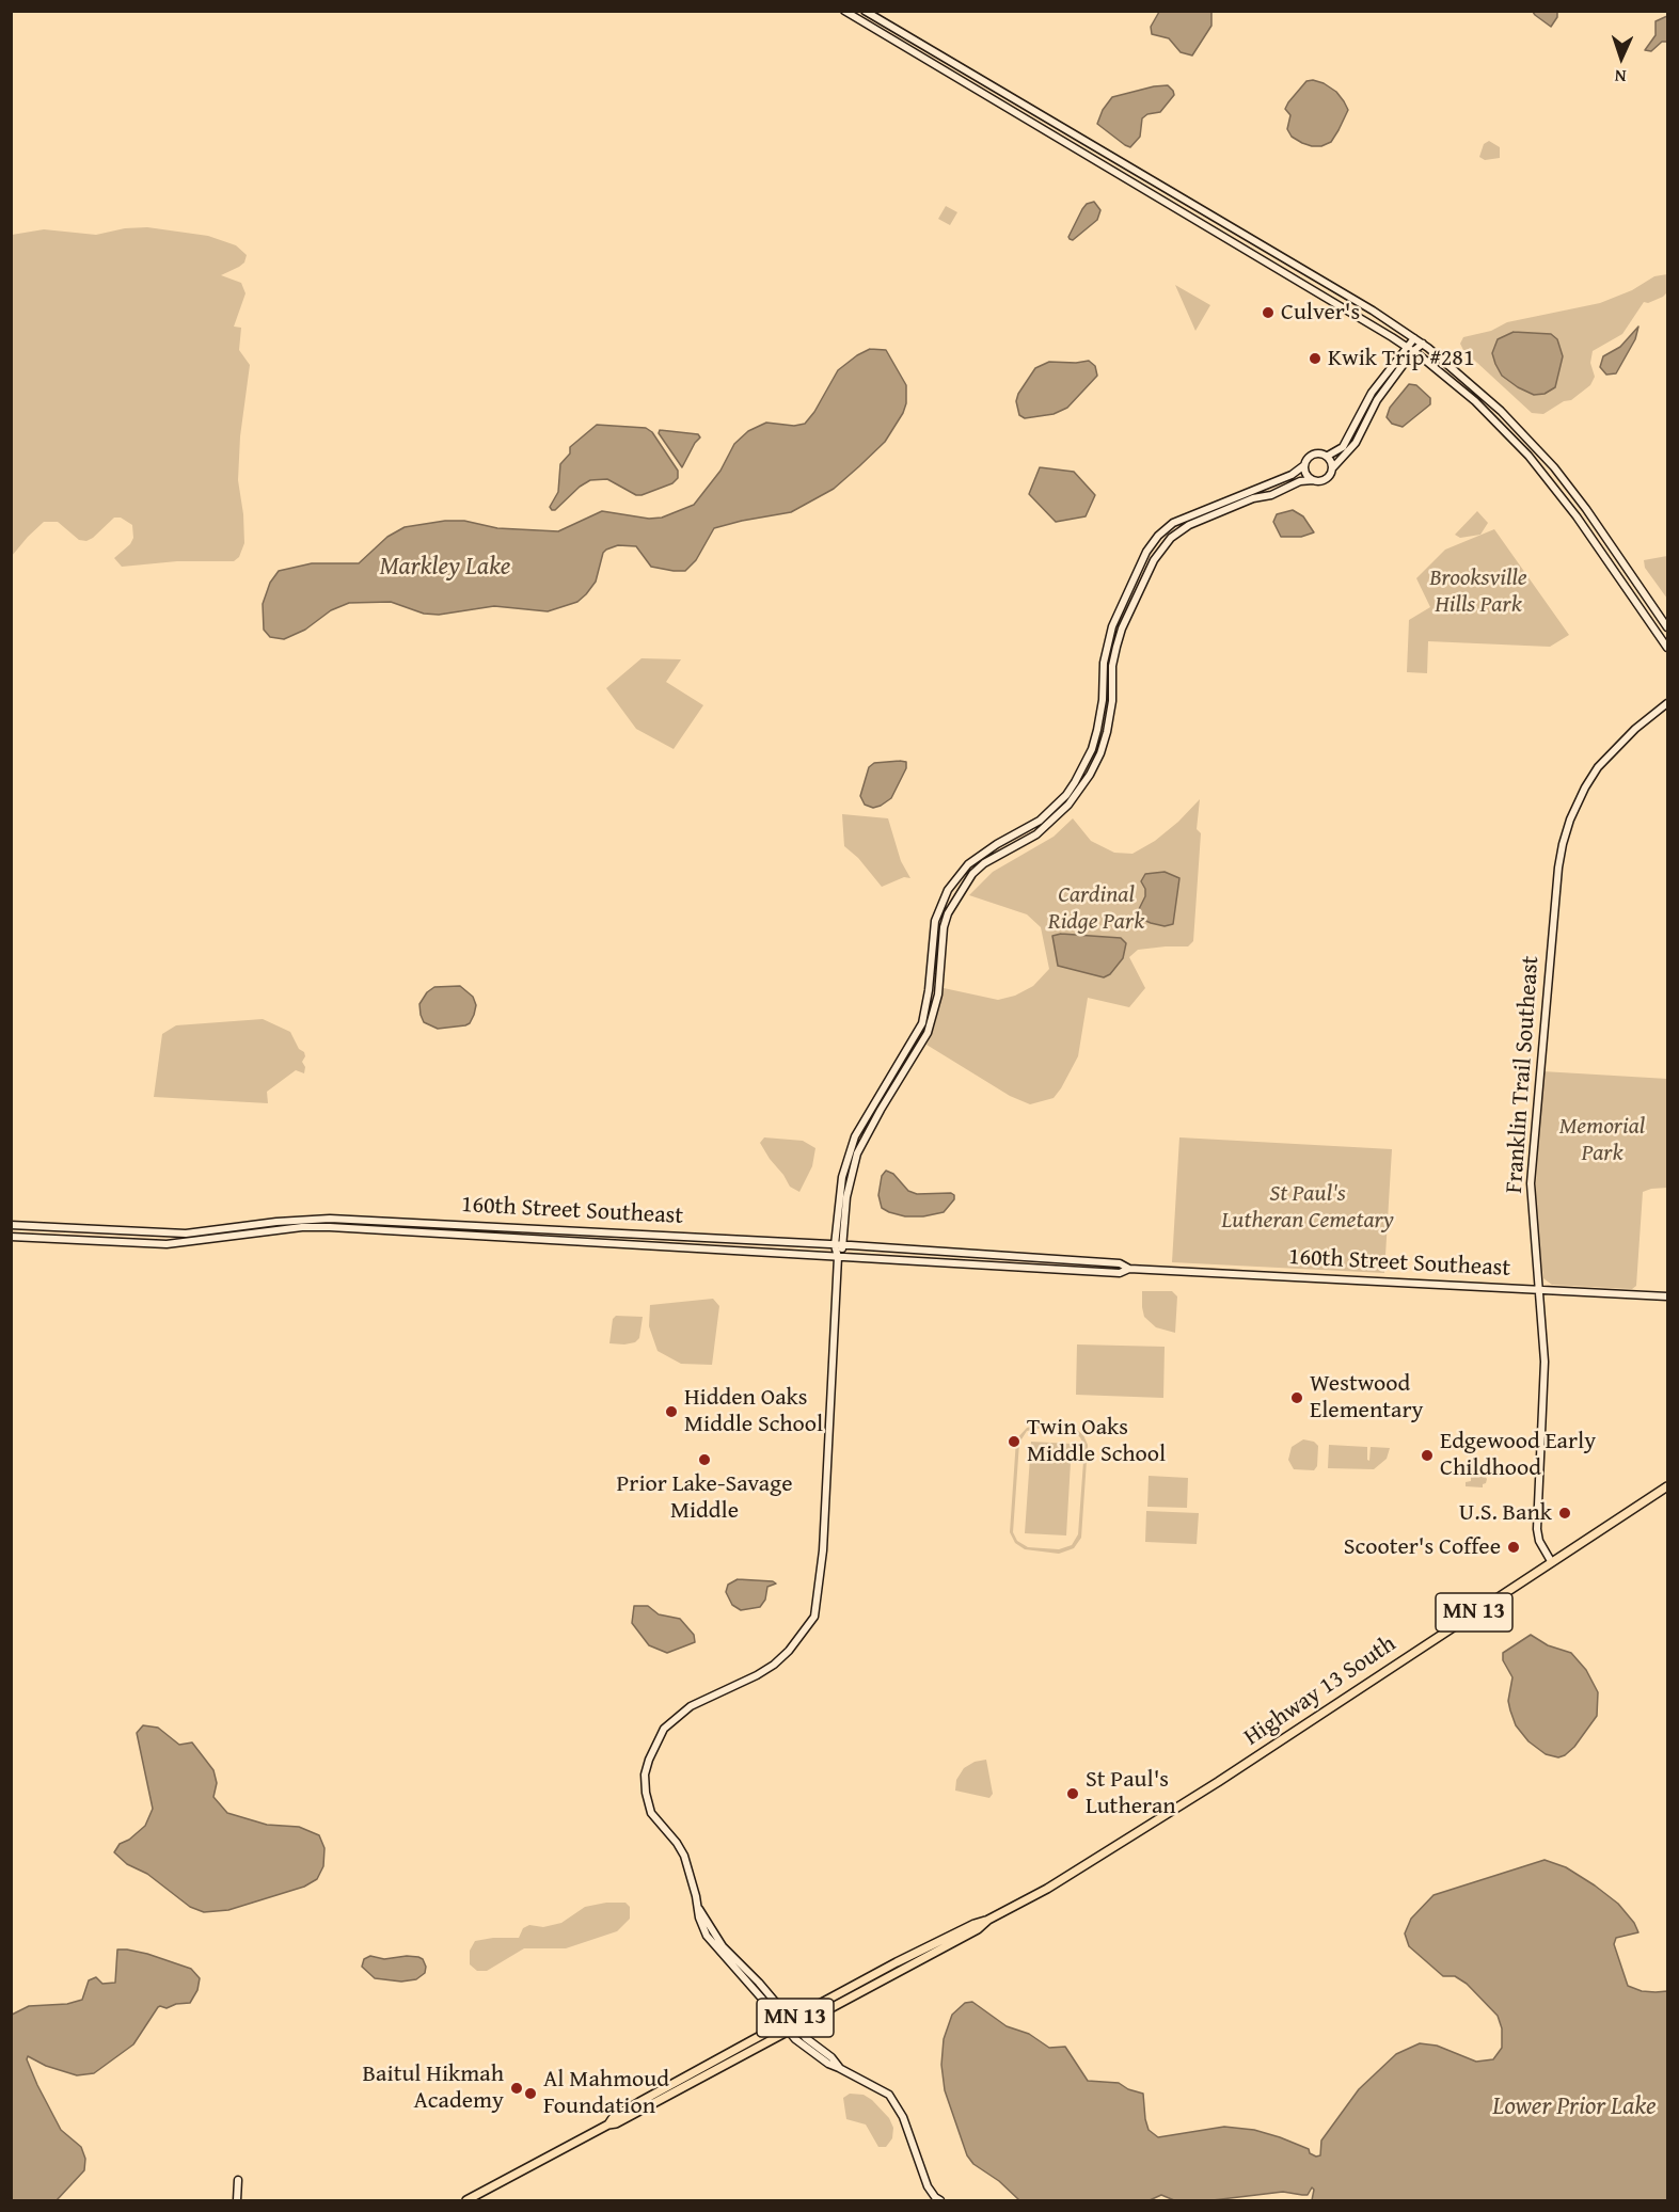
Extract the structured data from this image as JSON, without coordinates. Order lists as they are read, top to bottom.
{
  "streets": {
    "main road": ["MN 13", "Highway 13 South"],
    "street": ["Franklin Trail Southeast", "160th Street Southeast"]
  },
  "crossings": [
    ["Franklin Trail Southeast", "160th Street Southeast"],
    ["Franklin Trail Southeast", "Highway 13 South"]
  ],
  "water": ["Markley Lake", "Lower Prior Lake"],
  "parks": [
    "Brooksville Hills Park",
    "Cardinal Ridge Park",
    "Memorial Park",
    "St Paul's Lutheran Cemetary"
  ],
  "places": [
    "Culver's",
    "Kwik Trip #281",
    "Westwood Elementary",
    "Hidden Oaks Middle School",
    "Twin Oaks Middle School",
    "Edgewood Early Childhood",
    "Prior Lake-Savage Middle",
    "U.S. Bank",
    "Scooter's Coffee",
    "St Paul's Lutheran",
    "Baitul Hikmah Academy",
    "Al Mahmoud Foundation"
  ],
  "north": "bottom"
}
